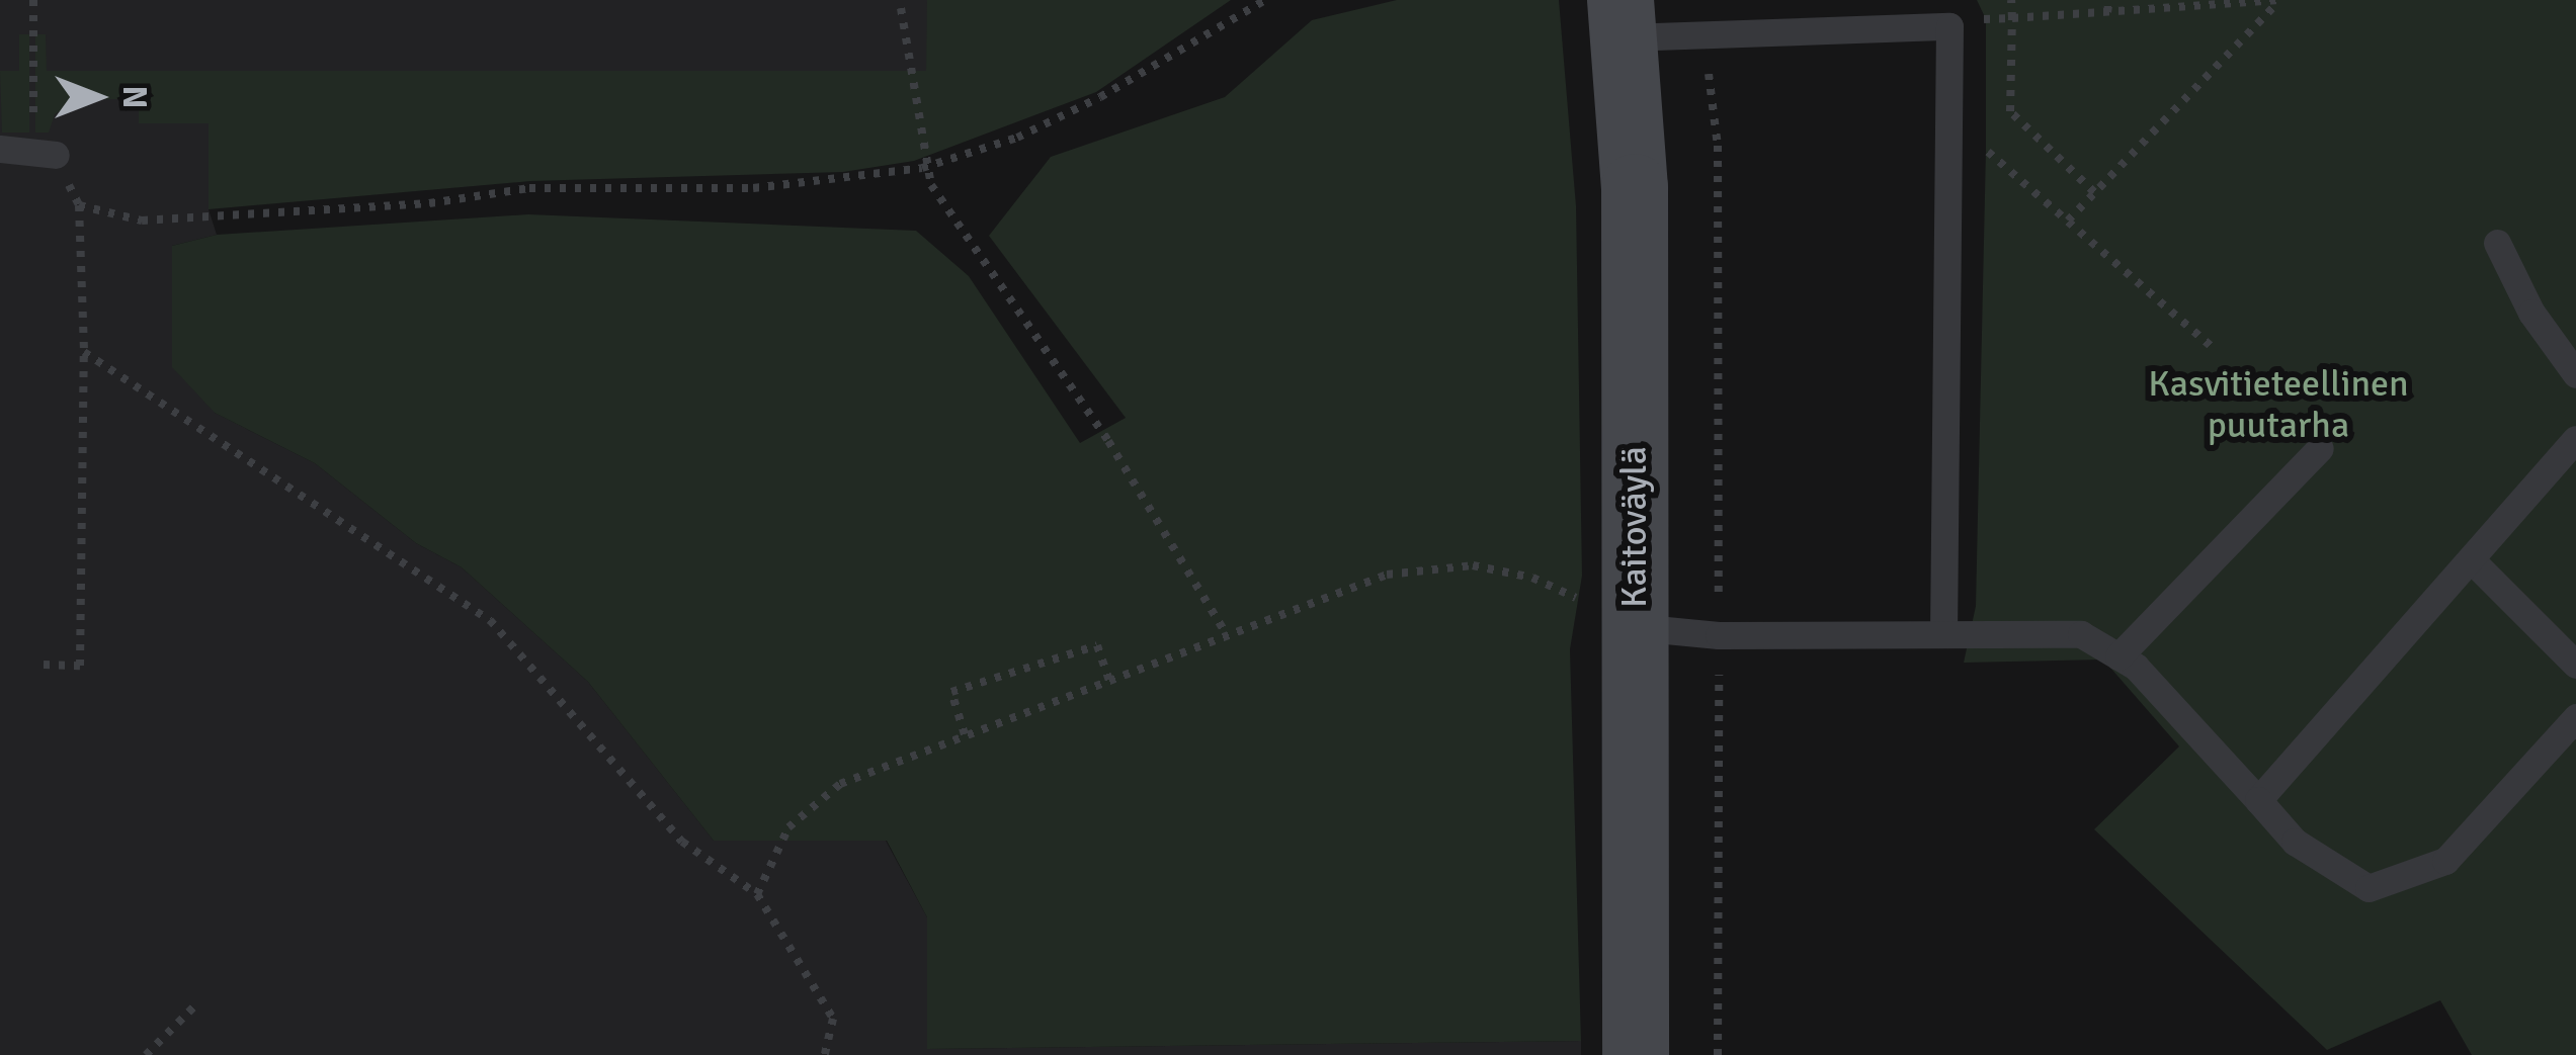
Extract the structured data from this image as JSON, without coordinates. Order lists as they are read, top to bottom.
{
  "streets": {
    "street": ["Kaitoväylä"]
  },
  "parks": ["Kasvitieteellinen puutarha"],
  "north": "right"
}
